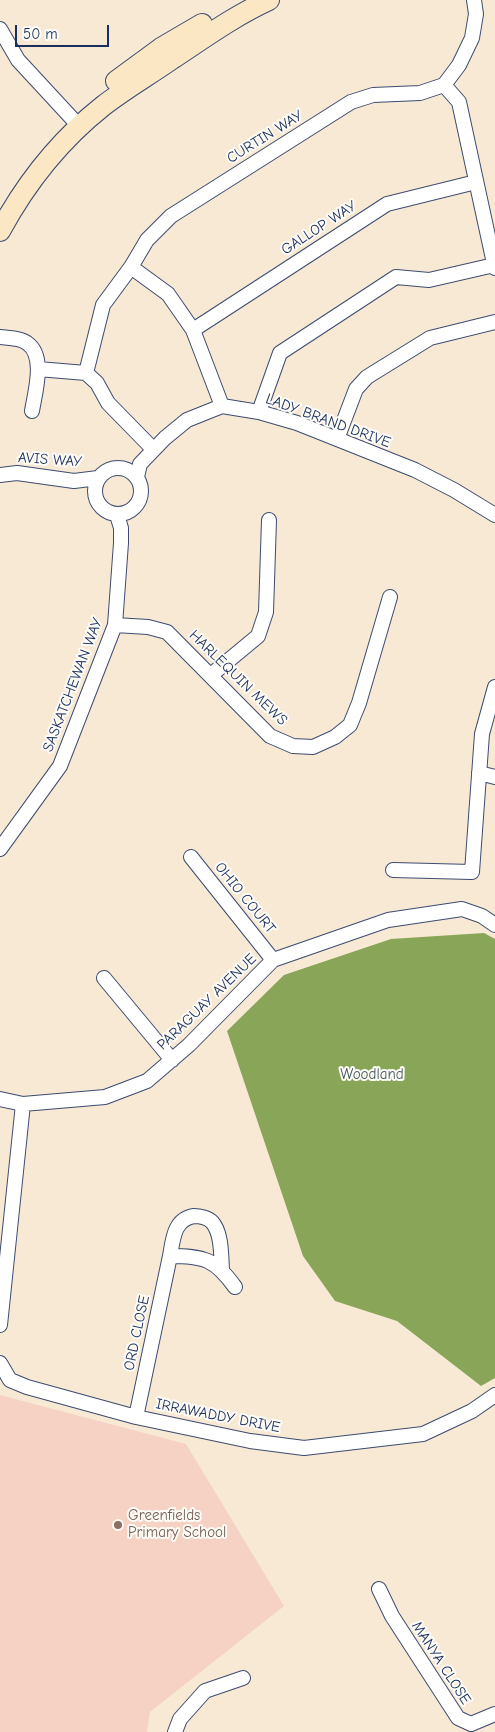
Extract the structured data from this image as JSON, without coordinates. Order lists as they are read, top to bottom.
{
  "streets": {
    "street": [
      "CURTIN WAY",
      "GALLOP WAY",
      "LADY BRAND DRIVE",
      "AVIS WAY",
      "HARLEQUIN MEWS",
      "SASKATCHEWAN WAY",
      "OHIO COURT",
      "PARAGUAY AVENUE",
      "ORD CLOSE",
      "IRRAWADDY DRIVE",
      "MANYA CLOSE"
    ]
  },
  "crossings": [
    ["AVIS WAY", "SASKATCHEWAN WAY"],
    ["HARLEQUIN MEWS", "SASKATCHEWAN WAY"],
    ["OHIO COURT", "PARAGUAY AVENUE"],
    ["ORD CLOSE", "IRRAWADDY DRIVE"]
  ],
  "parks": ["Woodland"],
  "places": ["Greenfields Primary School"],
  "scale_bar": "50 m"
}
